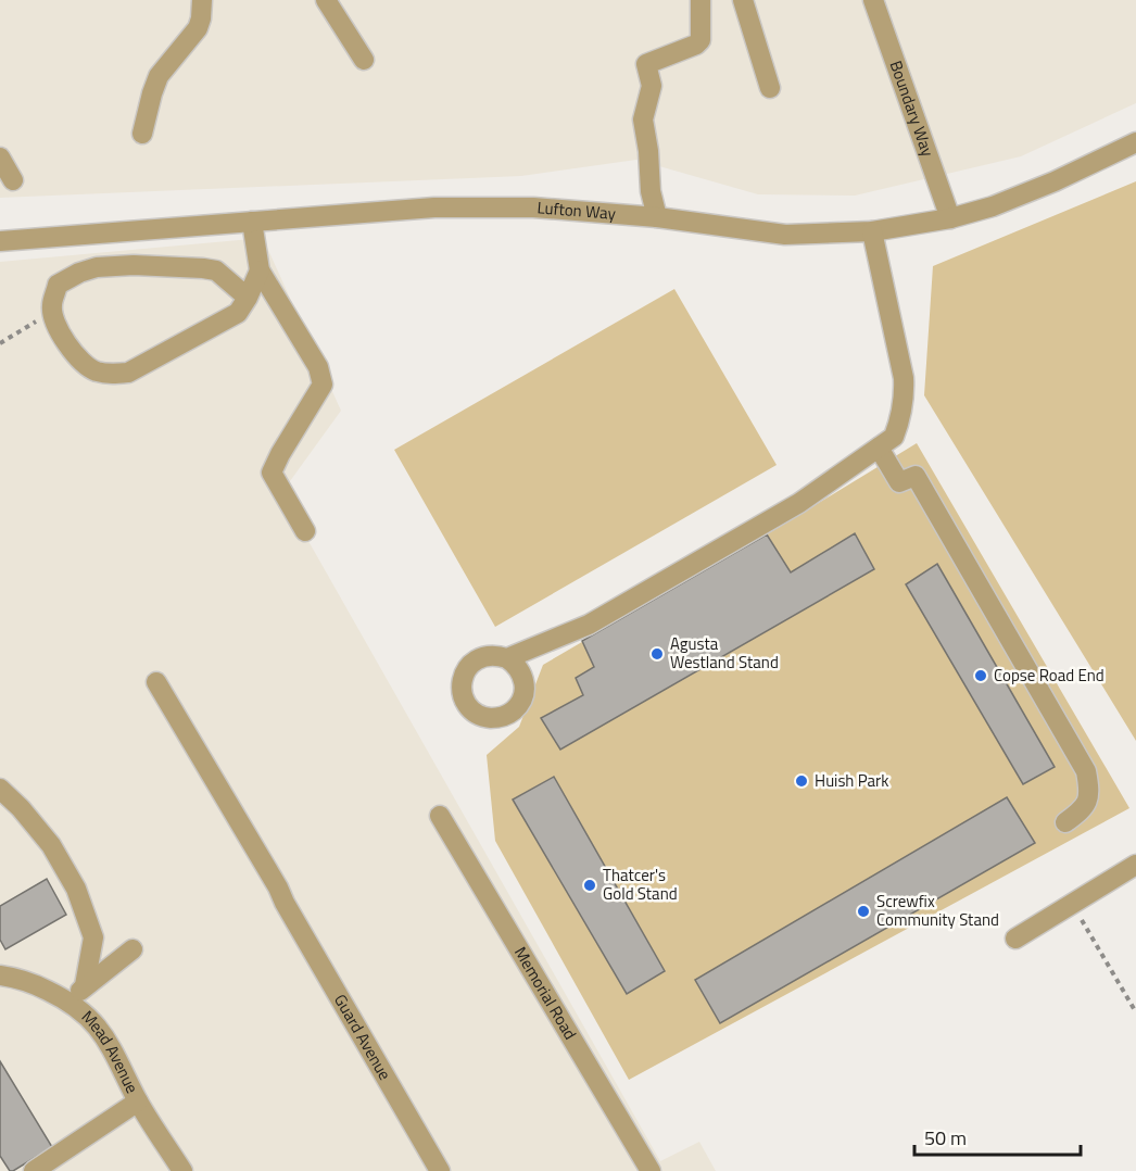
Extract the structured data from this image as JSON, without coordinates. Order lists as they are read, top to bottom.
{
  "streets": {
    "street": [
      "Boundary Way",
      "Lufton Way",
      "Memorial Road",
      "Guard Avenue",
      "Mead Avenue"
    ]
  },
  "crossings": [
    ["Boundary Way", "Lufton Way"]
  ],
  "places": [
    "Agusta Westland Stand",
    "Copse Road End",
    "Huish Park",
    "Thatcer's Gold Stand",
    "Screwfix Community Stand"
  ],
  "scale_bar": "50 m"
}
